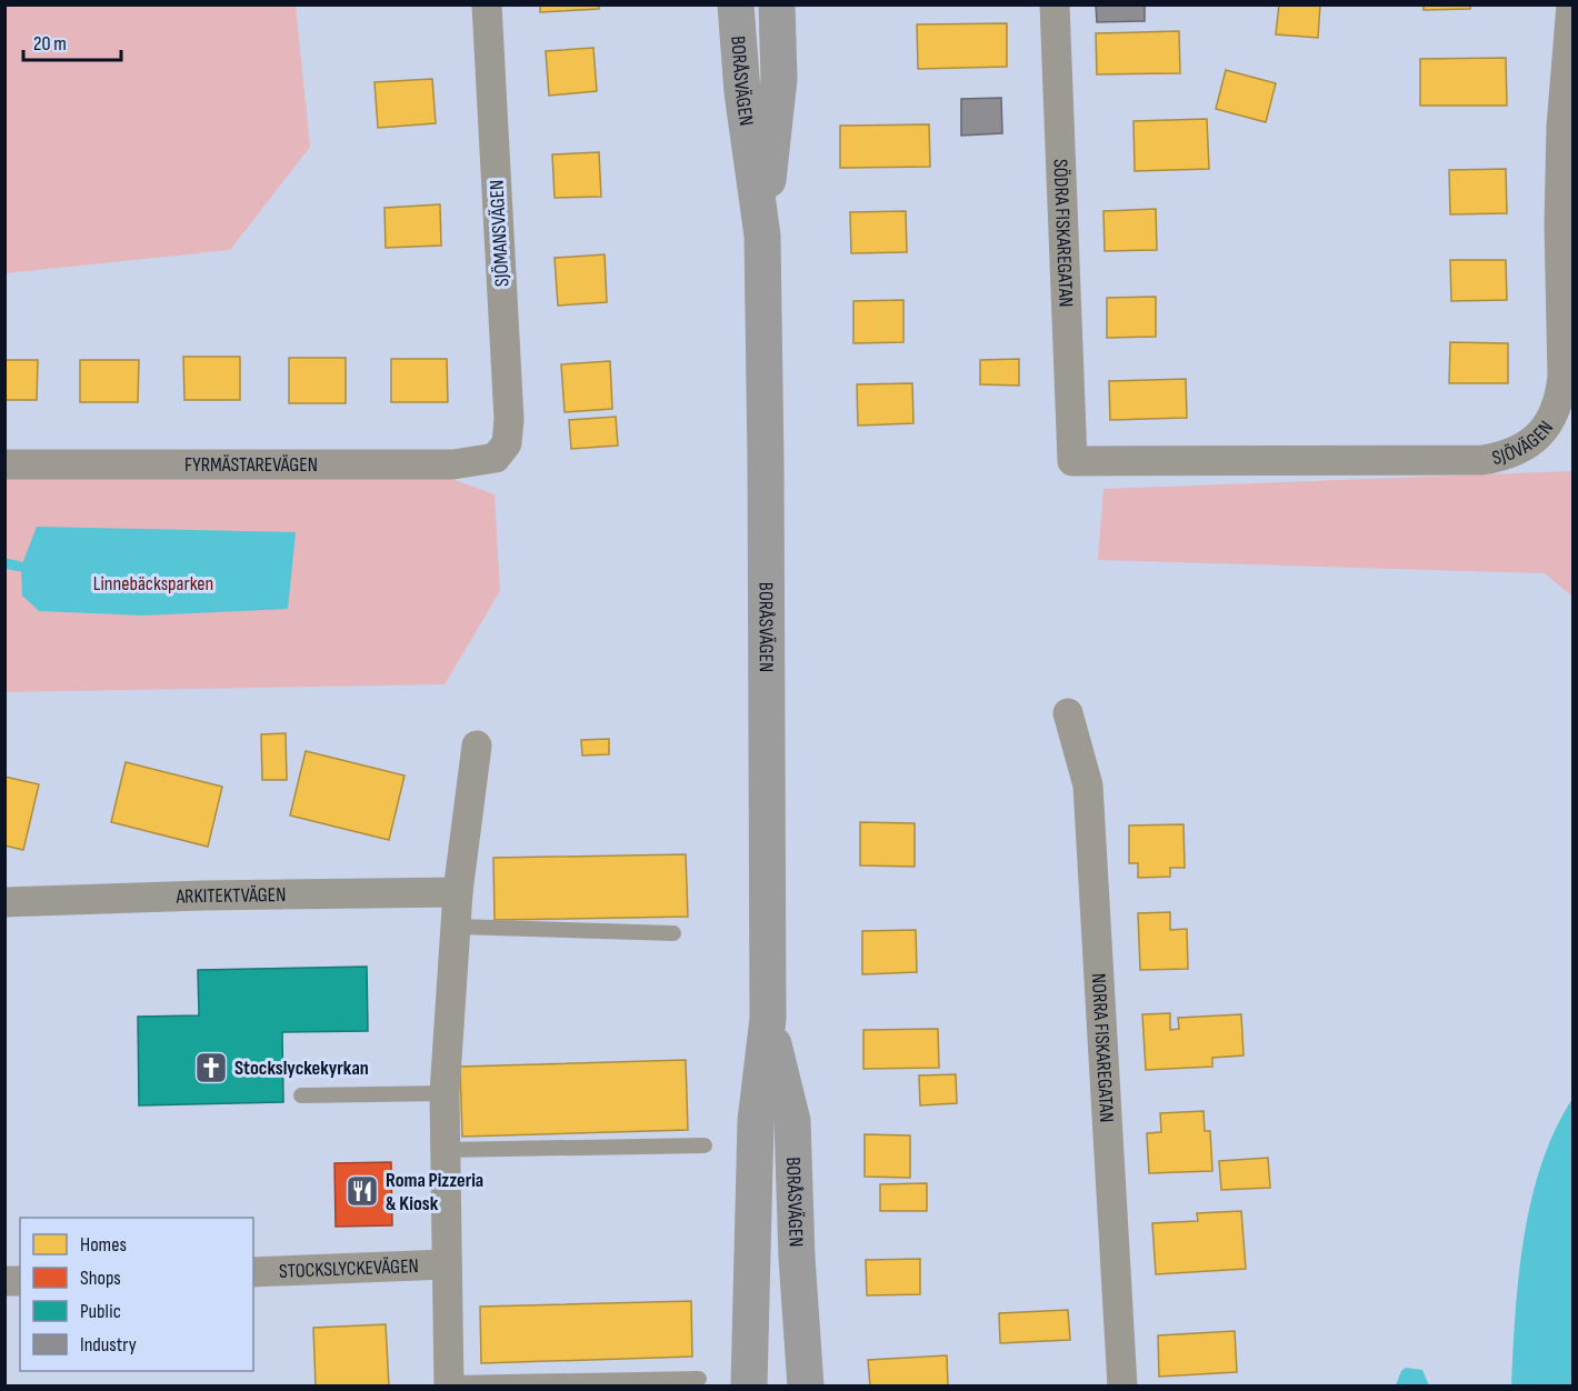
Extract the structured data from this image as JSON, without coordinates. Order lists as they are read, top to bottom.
{
  "streets": {
    "main road": ["BORÅSVÄGEN"],
    "street": [
      "SJÖMANSVÄGEN",
      "SÖDRA FISKAREGATAN",
      "SJÖVÄGEN",
      "FYRMÄSTAREVÄGEN",
      "ARKITEKTVÄGEN",
      "NORRA FISKAREGATAN",
      "STOCKSLYCKEVÄGEN"
    ]
  },
  "crossings": [
    ["SJÖMANSVÄGEN", "FYRMÄSTAREVÄGEN"],
    ["SÖDRA FISKAREGATAN", "SJÖVÄGEN"]
  ],
  "parks": ["Linnebäcksparken"],
  "places": {
    "church": ["Stockslyckekyrkan"],
    "restaurant": ["Roma Pizzeria & Kiosk"]
  },
  "legend": [
    "Homes",
    "Shops",
    "Public",
    "Industry"
  ],
  "scale_bar": "20 m"
}
